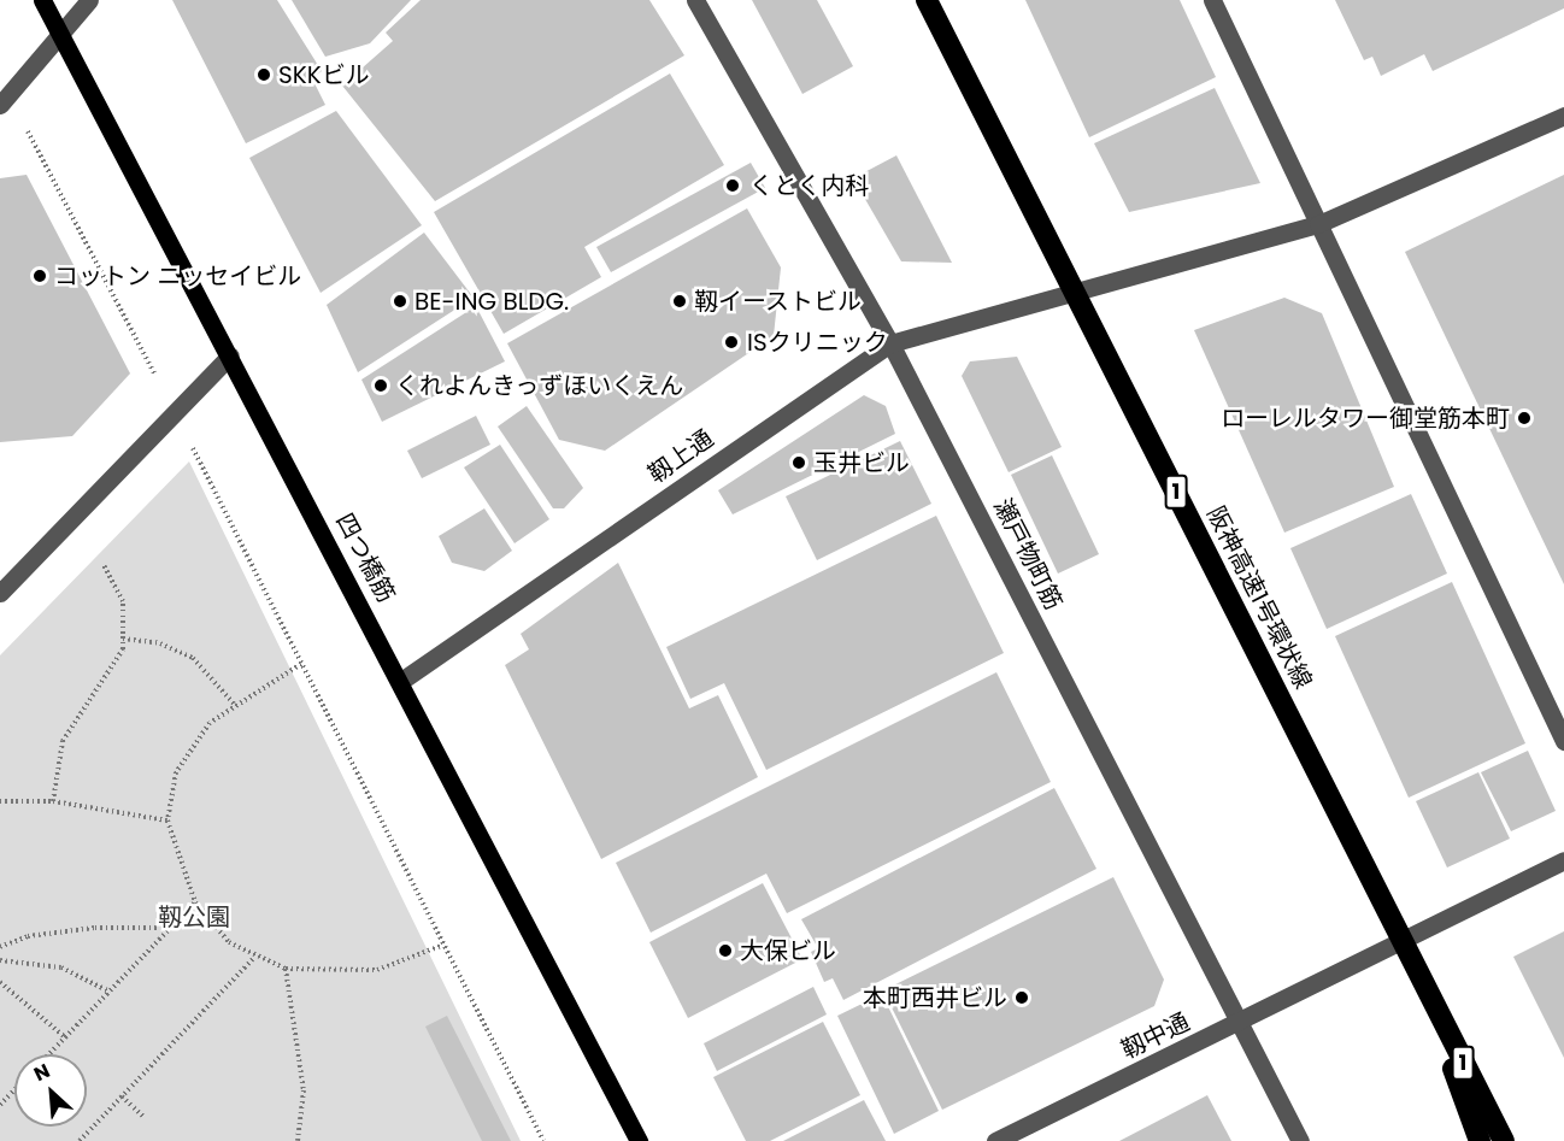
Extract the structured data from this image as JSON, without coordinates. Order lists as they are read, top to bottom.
{
  "streets": {
    "highway": ["1", "阪神高速1号環状線"],
    "main road": ["四つ橋筋"],
    "street": ["靱上通", "瀬戸物町筋", "靱中通"]
  },
  "crossings": [
    ["靱上通", "瀬戸物町筋"],
    ["靱上通", "四つ橋筋"],
    ["瀬戸物町筋", "靱中通"]
  ],
  "parks": ["靱公園"],
  "places": [
    "SKKビル",
    "くとく内科",
    "コットン ニッセイビル",
    "BE-ING BLDG.",
    "靱イーストビル",
    "ISクリニック",
    "くれよんきっずほいくえん",
    "ローレルタワー御堂筋本町",
    "玉井ビル",
    "大保ビル",
    "本町西井ビル"
  ],
  "north": "top left"
}
